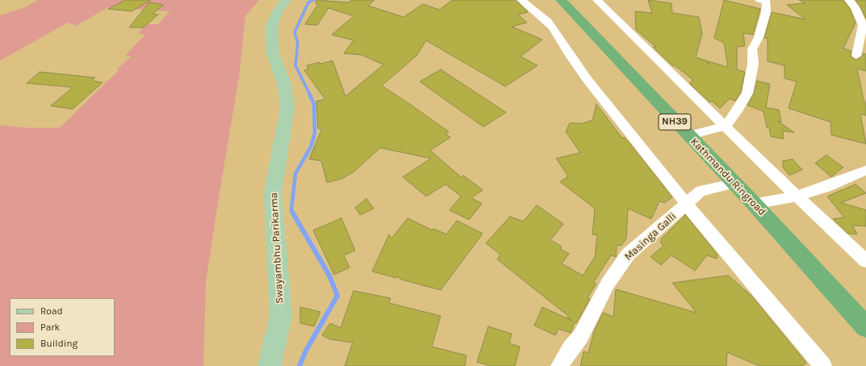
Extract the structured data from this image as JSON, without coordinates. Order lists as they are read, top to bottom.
{
  "streets": {
    "highway": ["NH39", "Kathmandu Ringroad"],
    "main road": ["Swayambhu Parikarma"],
    "street": ["Masinga Galli"]
  },
  "crossings": [
    ["Kathmandu Ringroad", "Masinga Galli"]
  ],
  "legend": ["Road", "Park", "Building"]
}
